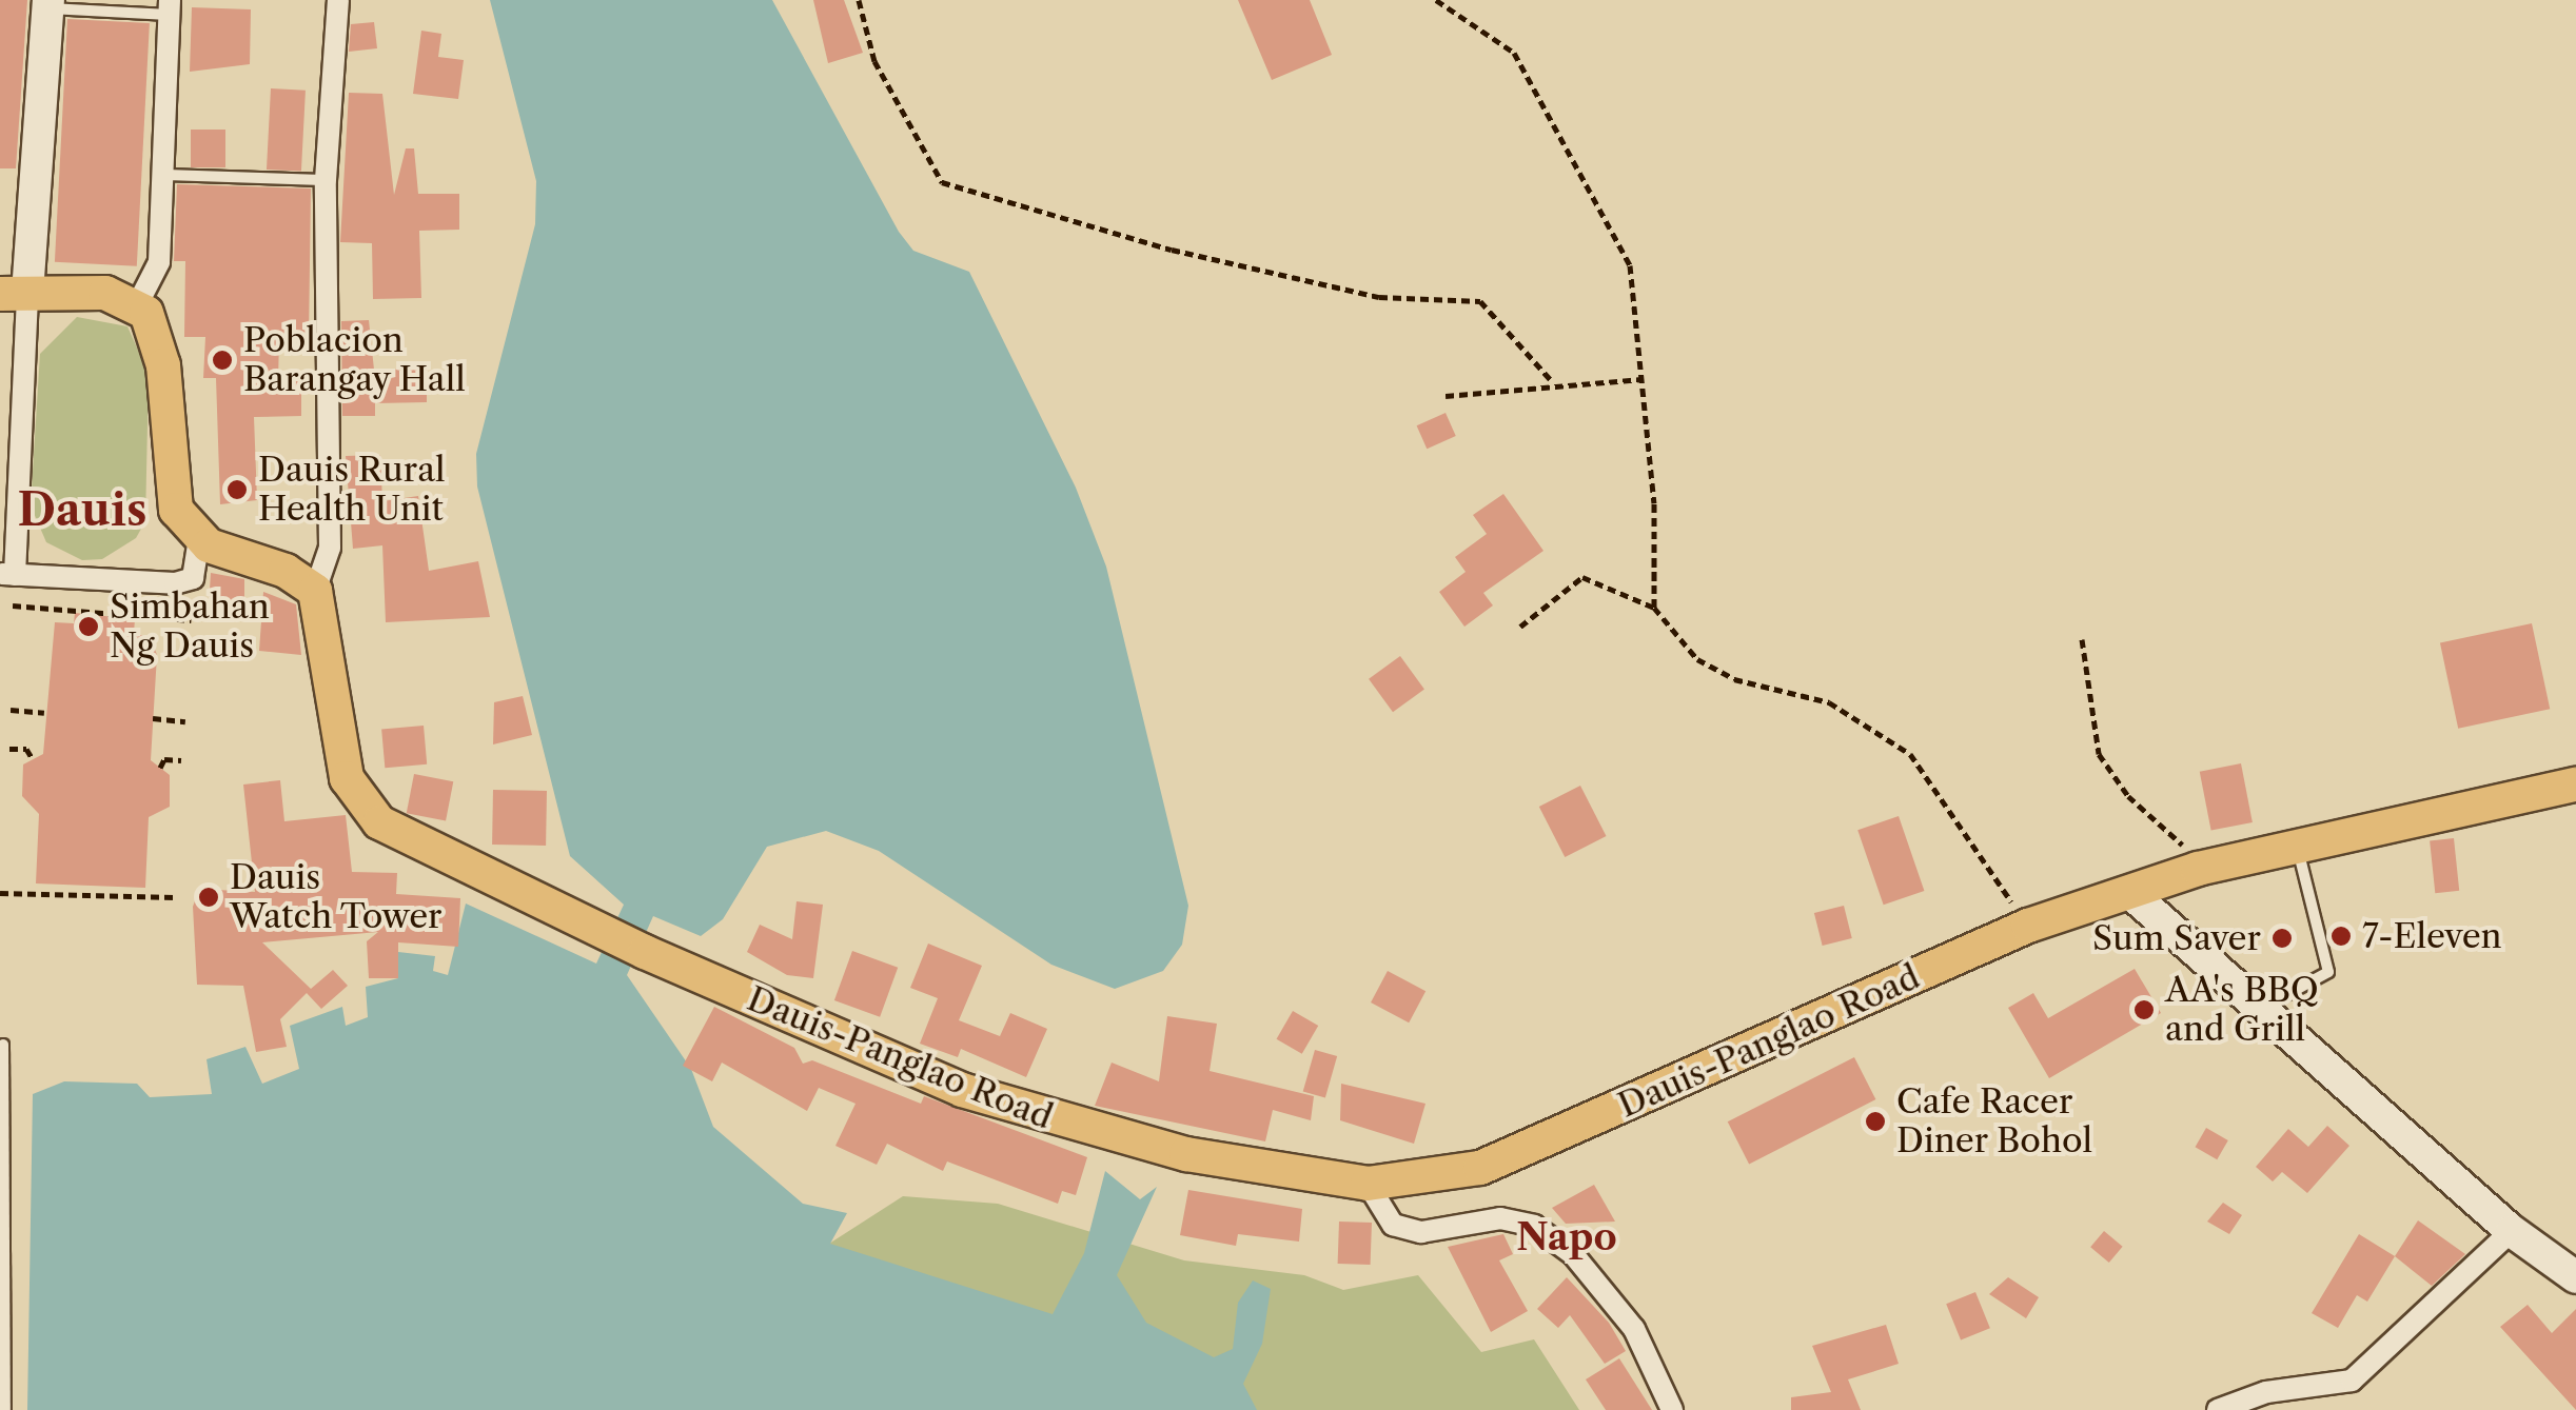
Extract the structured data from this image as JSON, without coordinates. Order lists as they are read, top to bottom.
{
  "streets": {
    "main road": ["Dauis-Panglao Road"]
  },
  "districts": ["Dauis", "Napo"],
  "places": [
    "Poblacion Barangay Hall",
    "Dauis Rural Health Unit",
    "Simbahan Ng Dauis",
    "Dauis Watch Tower",
    "7-Eleven",
    "Sum Saver",
    "AA's BBQ and Grill",
    "Cafe Racer Diner Bohol"
  ]
}
